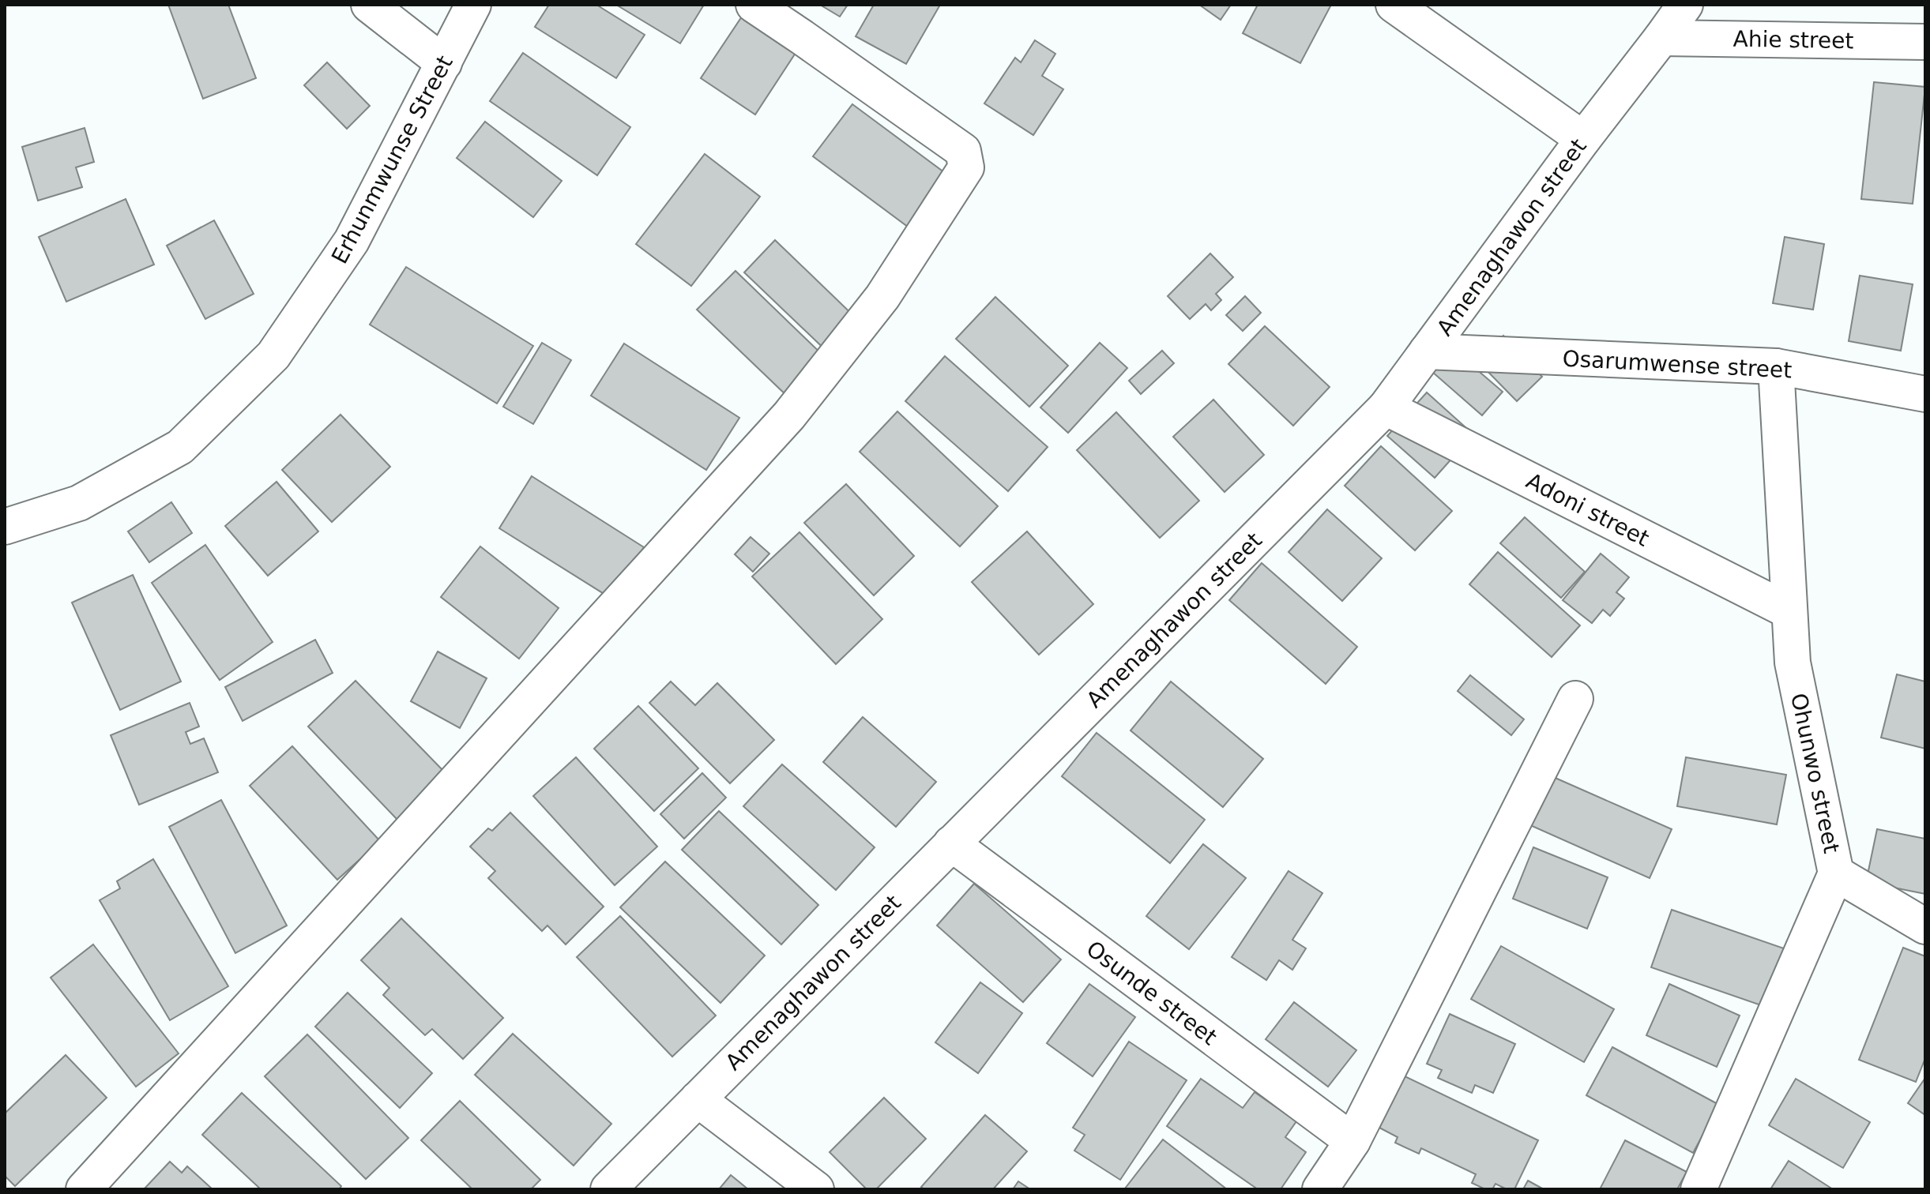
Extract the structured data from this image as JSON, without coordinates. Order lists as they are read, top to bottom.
{
  "streets": {
    "street": [
      "Ahie street",
      "Erhunmwunse Street",
      "Amenaghawon street",
      "Osarumwense street",
      "Adoni street",
      "Ohunwo street",
      "Osunde street"
    ]
  },
  "crossings": [
    ["Ahie street", "Amenaghawon street"],
    ["Amenaghawon street", "Osarumwense street"],
    ["Amenaghawon street", "Adoni street"],
    ["Amenaghawon street", "Osunde street"],
    ["Osarumwense street", "Ohunwo street"],
    ["Adoni street", "Ohunwo street"]
  ]
}
